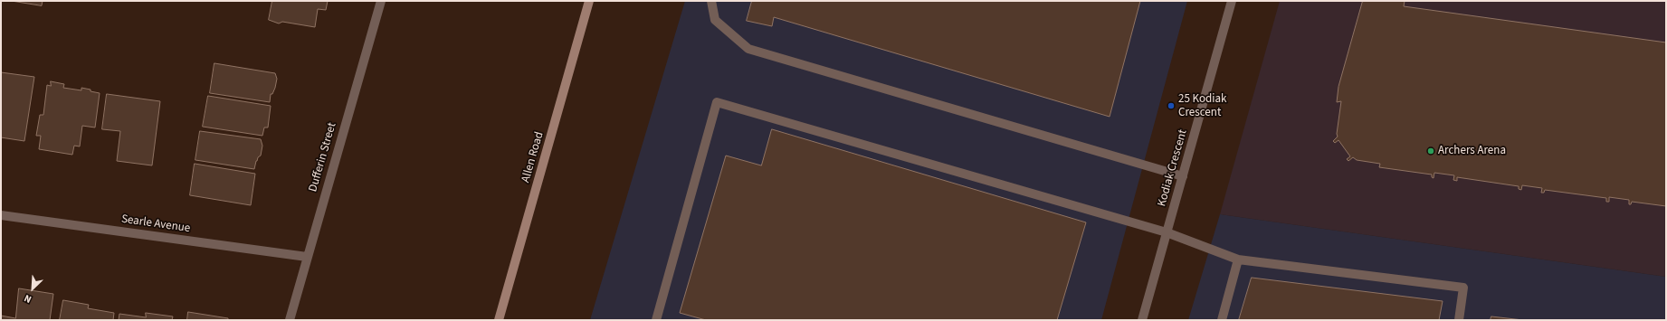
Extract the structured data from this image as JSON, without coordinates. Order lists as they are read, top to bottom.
{
  "streets": {
    "main road": ["Allen Road"],
    "street": ["Dufferin Street", "Kodiak Crescent", "Searle Avenue"]
  },
  "crossings": [
    ["Dufferin Street", "Searle Avenue"]
  ],
  "places": ["25 Kodiak Crescent", "Archers Arena"],
  "north": "bottom left"
}
